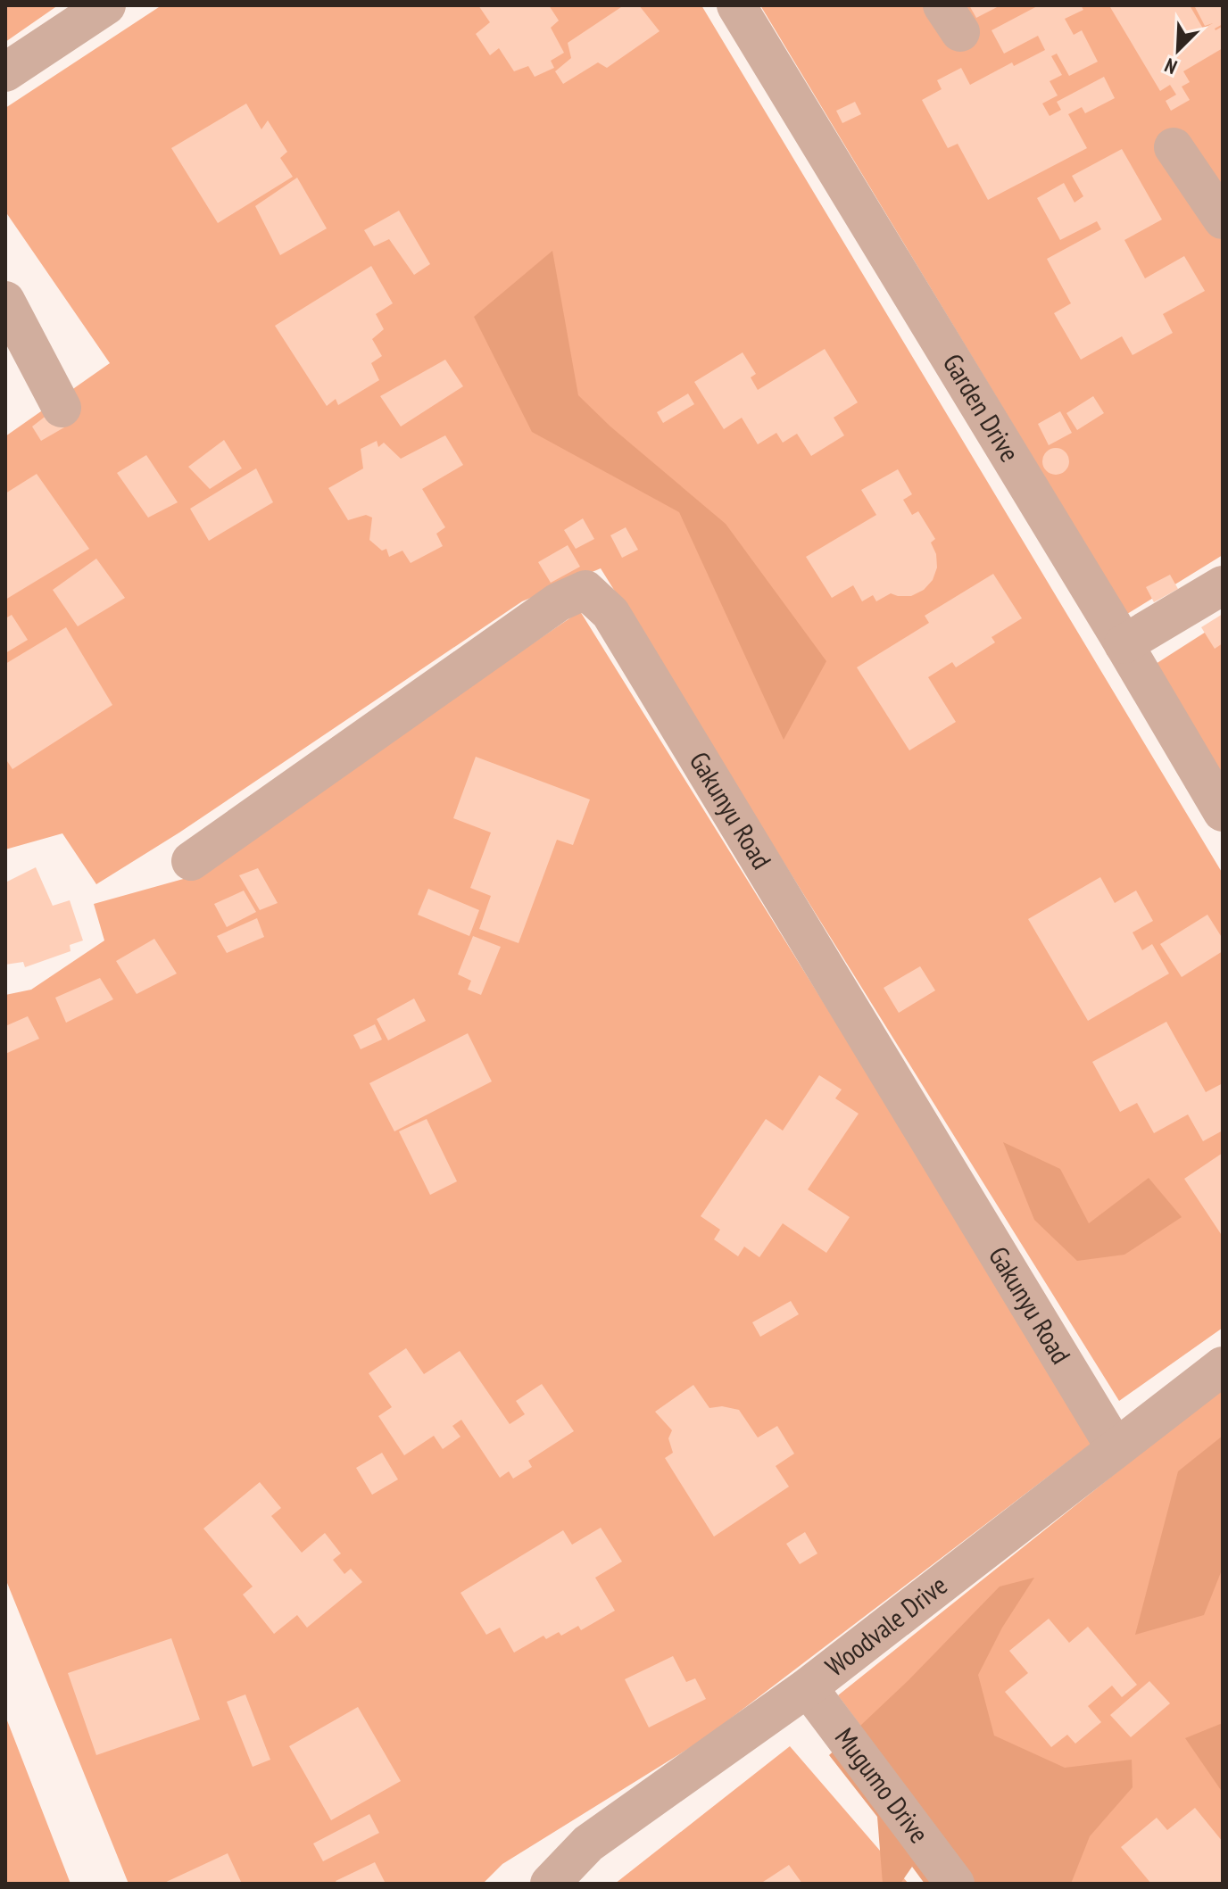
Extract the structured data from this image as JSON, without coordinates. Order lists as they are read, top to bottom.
{
  "streets": {
    "street": [
      "Garden Drive",
      "Gakunyu Road",
      "Woodvale Drive",
      "Mugumo Drive"
    ]
  },
  "crossings": [
    ["Gakunyu Road", "Woodvale Drive"],
    ["Woodvale Drive", "Mugumo Drive"]
  ],
  "north": "bottom left"
}
